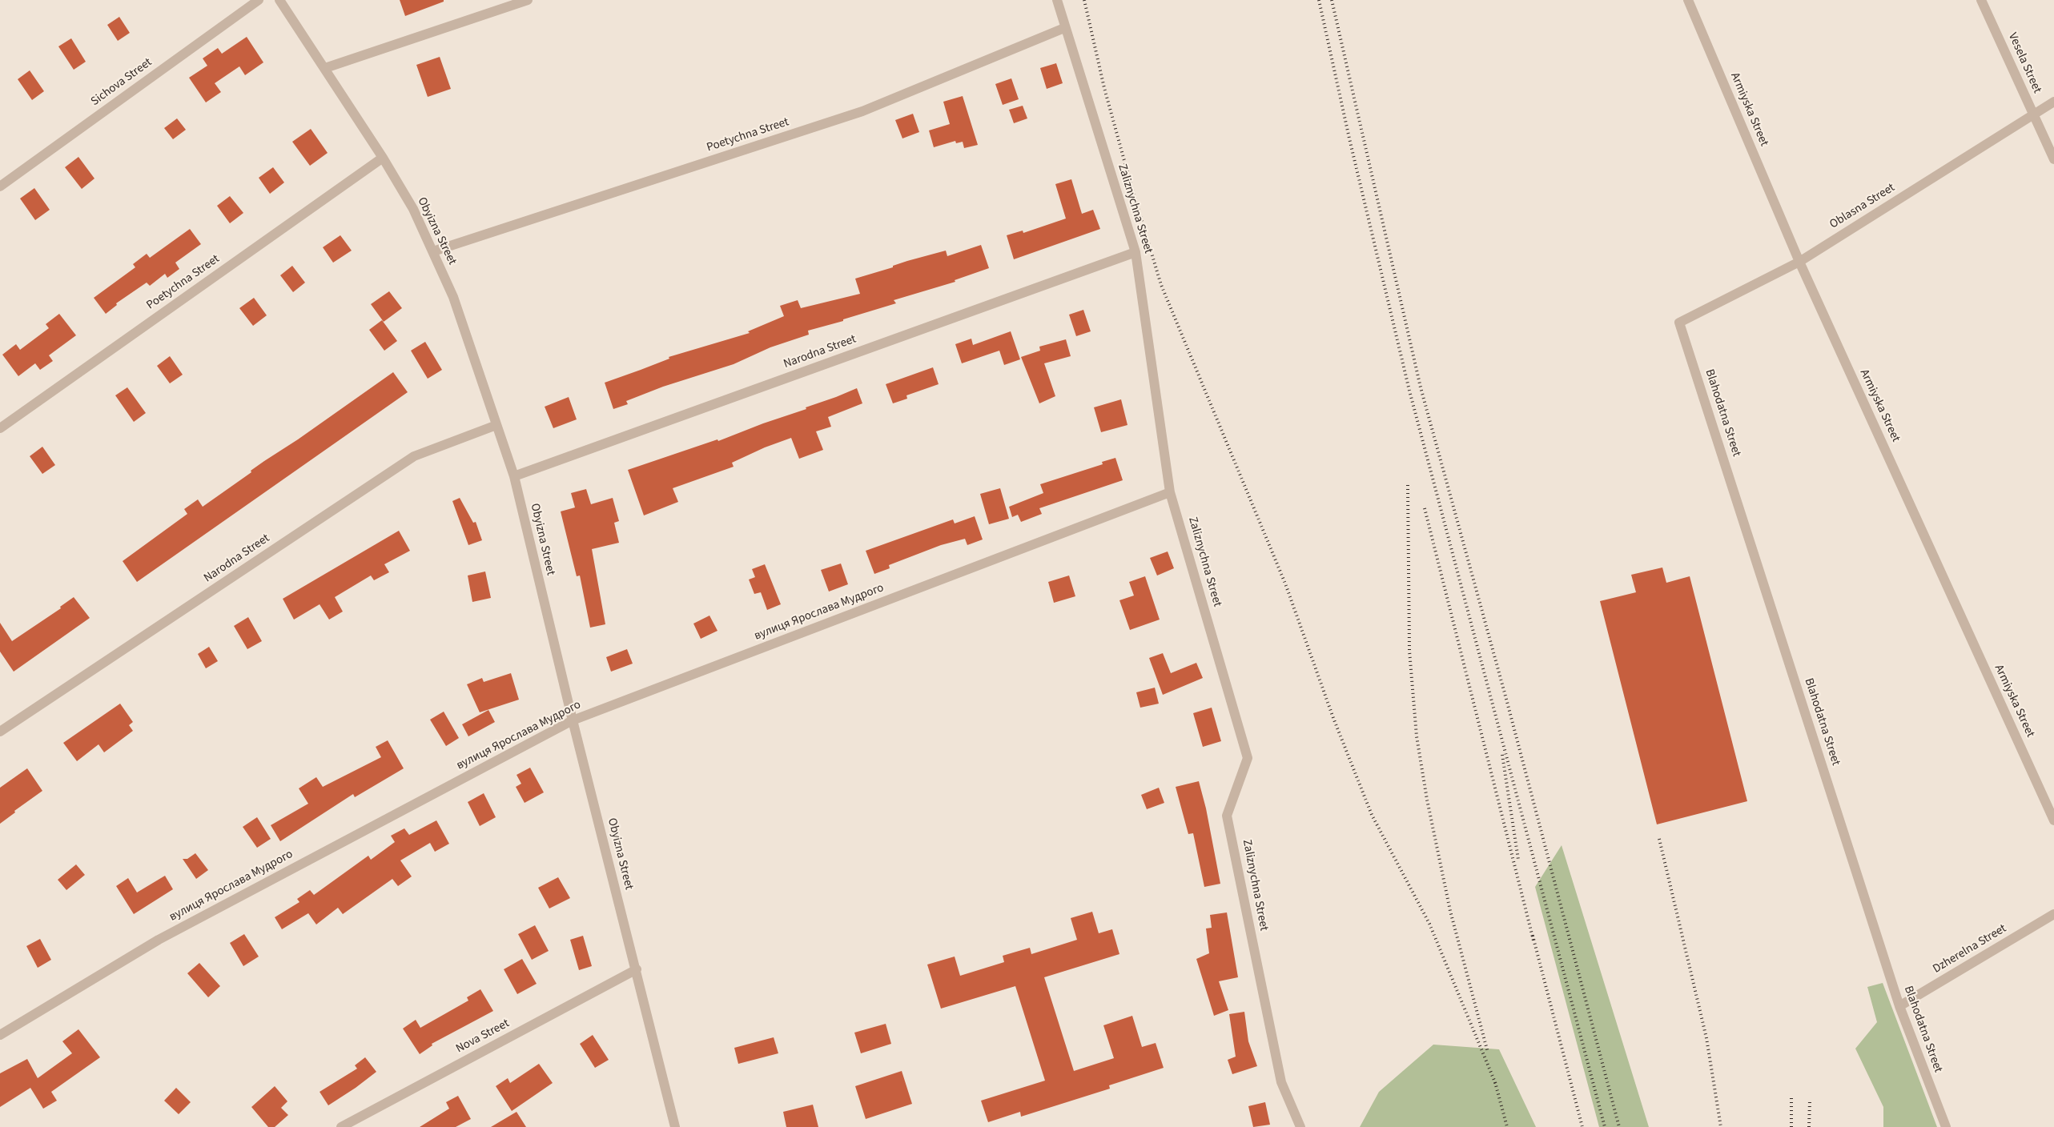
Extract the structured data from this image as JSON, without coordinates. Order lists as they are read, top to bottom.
{
  "streets": {
    "street": [
      "Vesela Street",
      "Sichova Street",
      "Armiyska Street",
      "Poetychna Street",
      "Oblasna Street",
      "Zaliznychna Street",
      "Obyizna Street",
      "Narodna Street",
      "Blahodatna Street",
      "вулиця Ярослава Мудрого",
      "Dzherelna Street",
      "Nova Street"
    ]
  },
  "crossings": [
    ["Vesela Street", "Oblasna Street"],
    ["Armiyska Street", "Oblasna Street"],
    ["Poetychna Street", "Zaliznychna Street"],
    ["Poetychna Street", "Obyizna Street"],
    ["Oblasna Street", "Blahodatna Street"],
    ["Zaliznychna Street", "Narodna Street"],
    ["Zaliznychna Street", "вулиця Ярослава Мудрого"],
    ["Obyizna Street", "Narodna Street"],
    ["Obyizna Street", "вулиця Ярослава Мудрого"],
    ["Obyizna Street", "Nova Street"],
    ["Blahodatna Street", "Dzherelna Street"]
  ]
}
